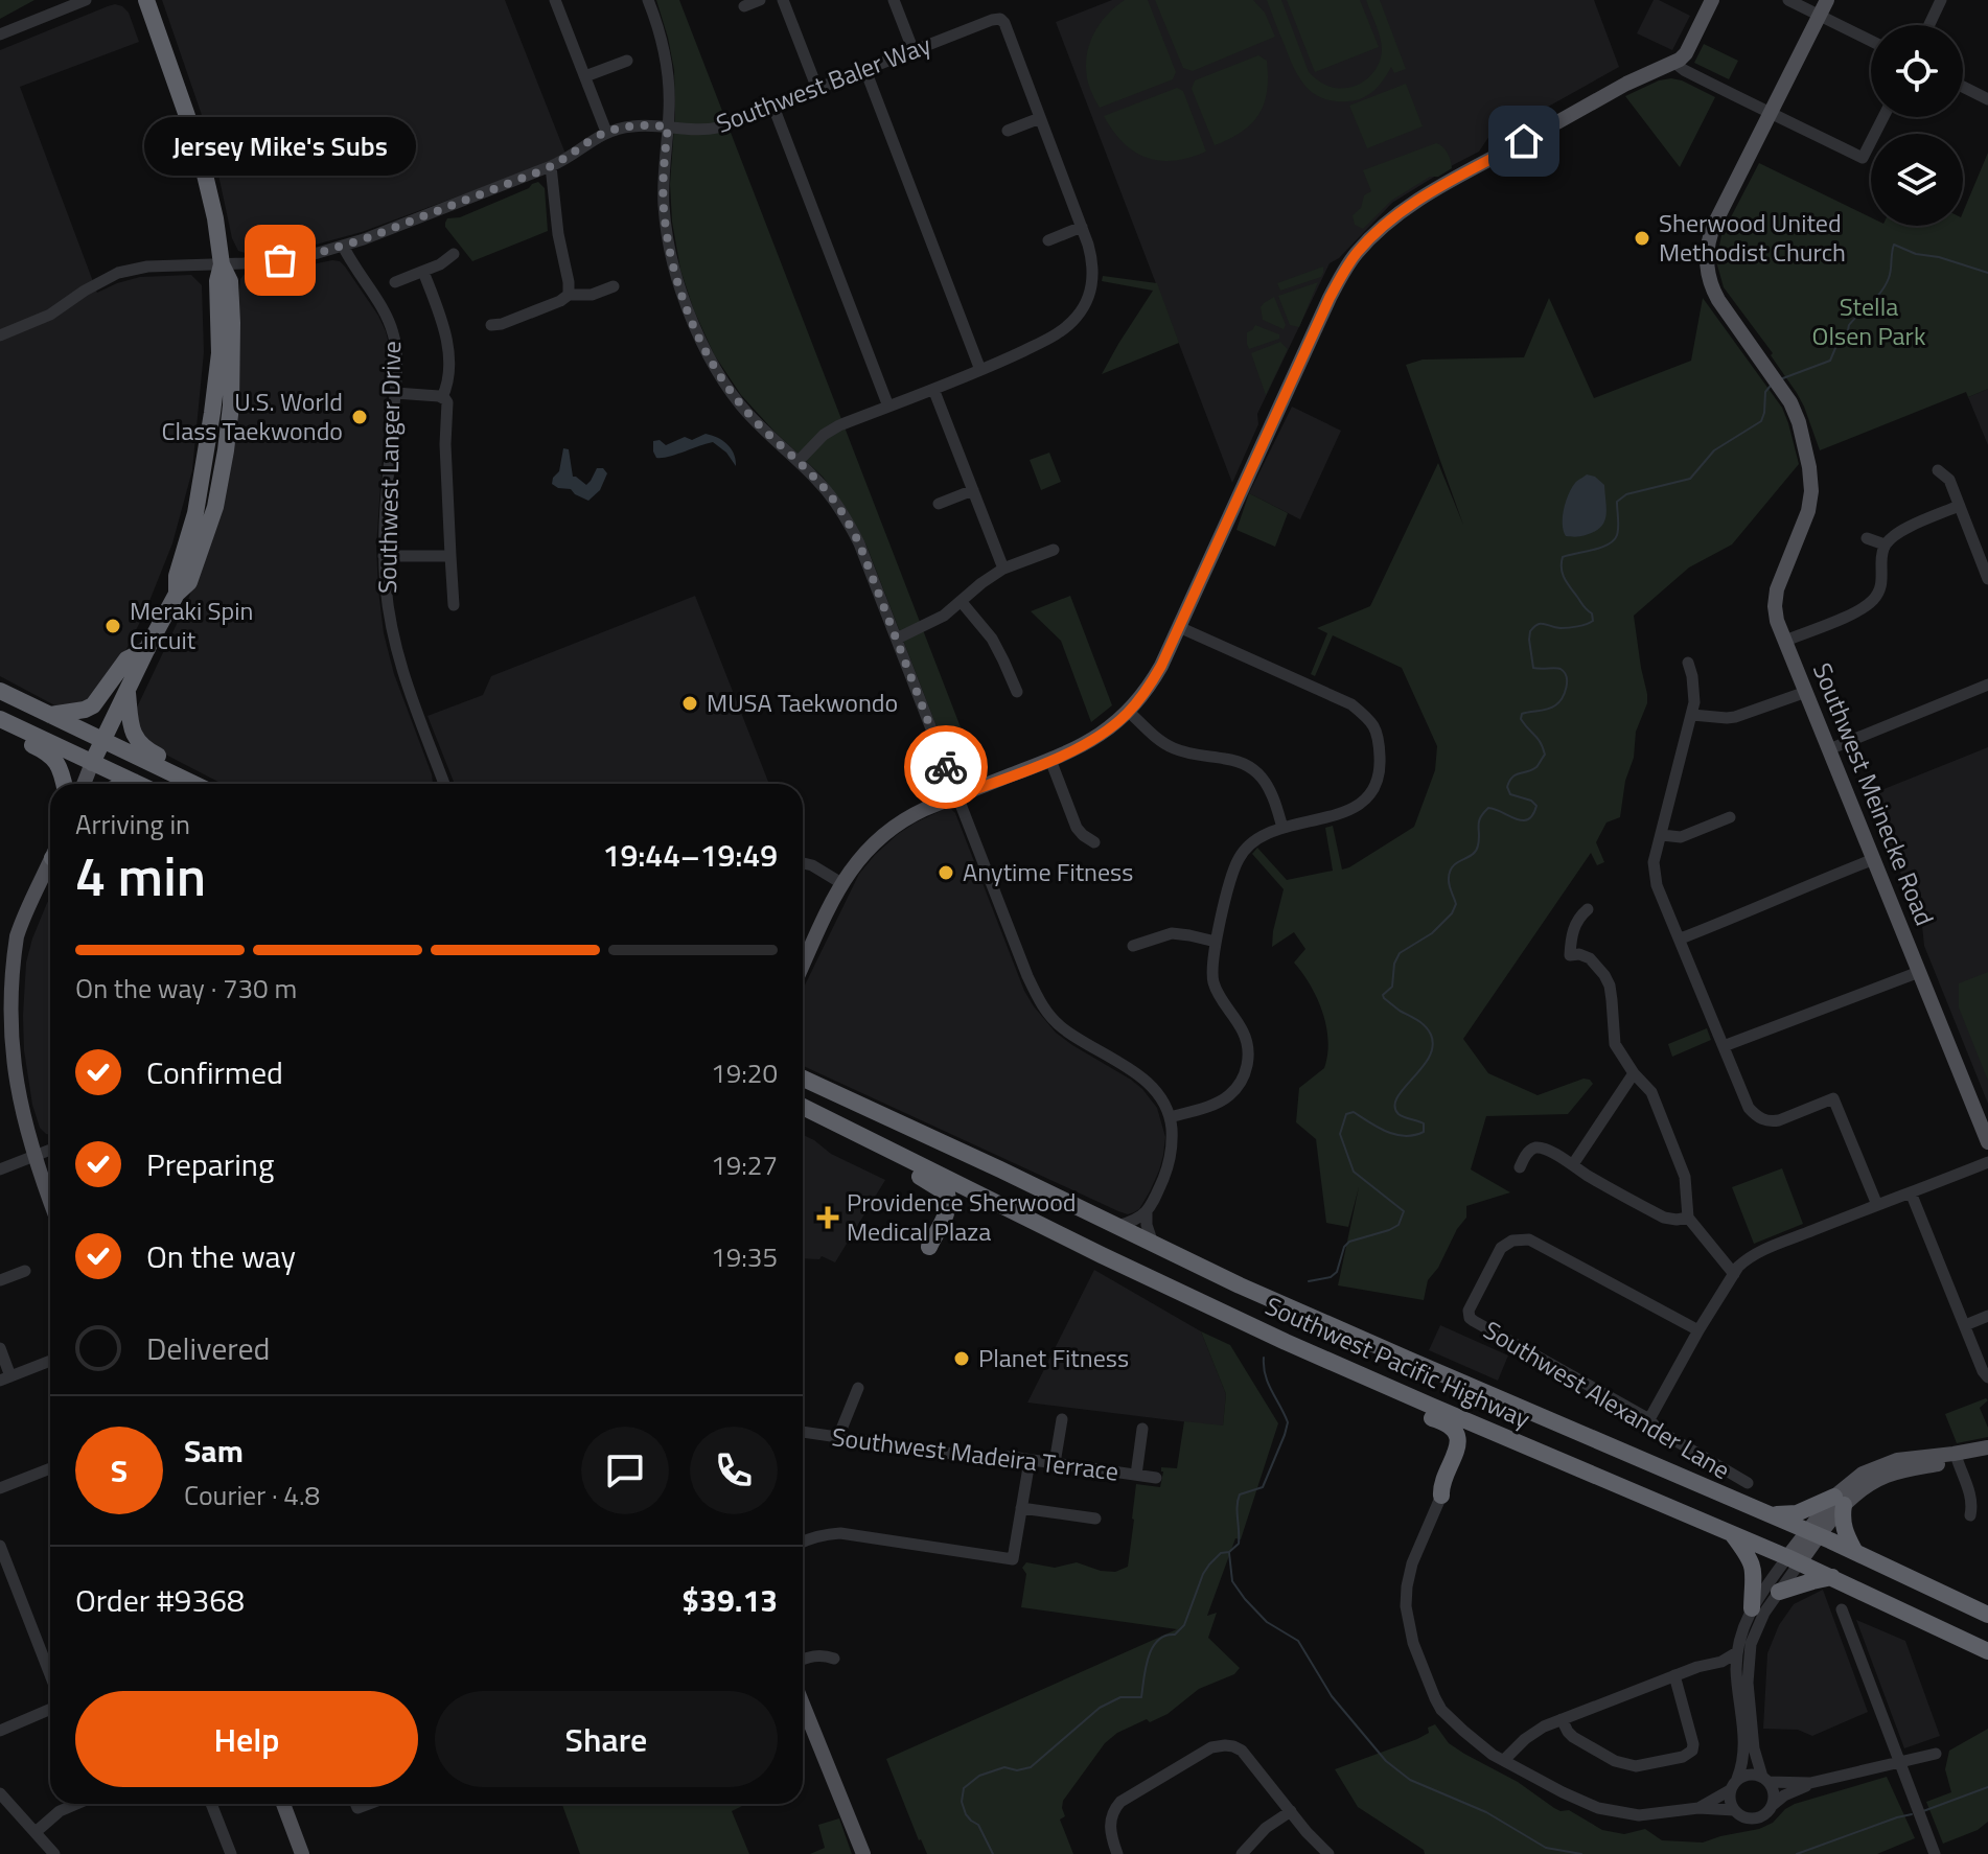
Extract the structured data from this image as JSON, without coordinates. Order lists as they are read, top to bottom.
{
  "streets": {
    "highway": ["Southwest Pacific Highway"],
    "main road": ["Southwest Meinecke Road"],
    "street": [
      "Southwest Baler Way",
      "Southwest Langer Drive",
      "Southwest Alexander Lane",
      "Southwest Madeira Terrace"
    ]
  },
  "crossings": [
    ["Southwest Baler Way", "Southwest Langer Drive"]
  ],
  "parks": ["Stella Olsen Park"],
  "places": {
    "other": [
      "Sherwood United Methodist Church",
      "Jersey Mike's Subs",
      "U.S. World Class Taekwondo",
      "Meraki Spin Circuit",
      "MUSA Taekwondo",
      "Anytime Fitness",
      "Planet Fitness"
    ],
    "health": ["Providence Sherwood Medical Plaza"]
  },
  "page": {
    "bubble": "Jersey Mike's Subs",
    "heading": ["4 min", "Arriving in", "19:44–19:49"],
    "panel": [
      "Sam",
      "Courier · 4.8",
      "Order #9368",
      "$39.13"
    ],
    "bar": "On the way · 730 m",
    "list": [
      ["Confirmed", "19:20"],
      ["Preparing", "19:27"],
      ["On the way", "19:35"],
      "Delivered"
    ],
    "round": "S",
    "buttons": ["Help", "Share"]
  }
}
